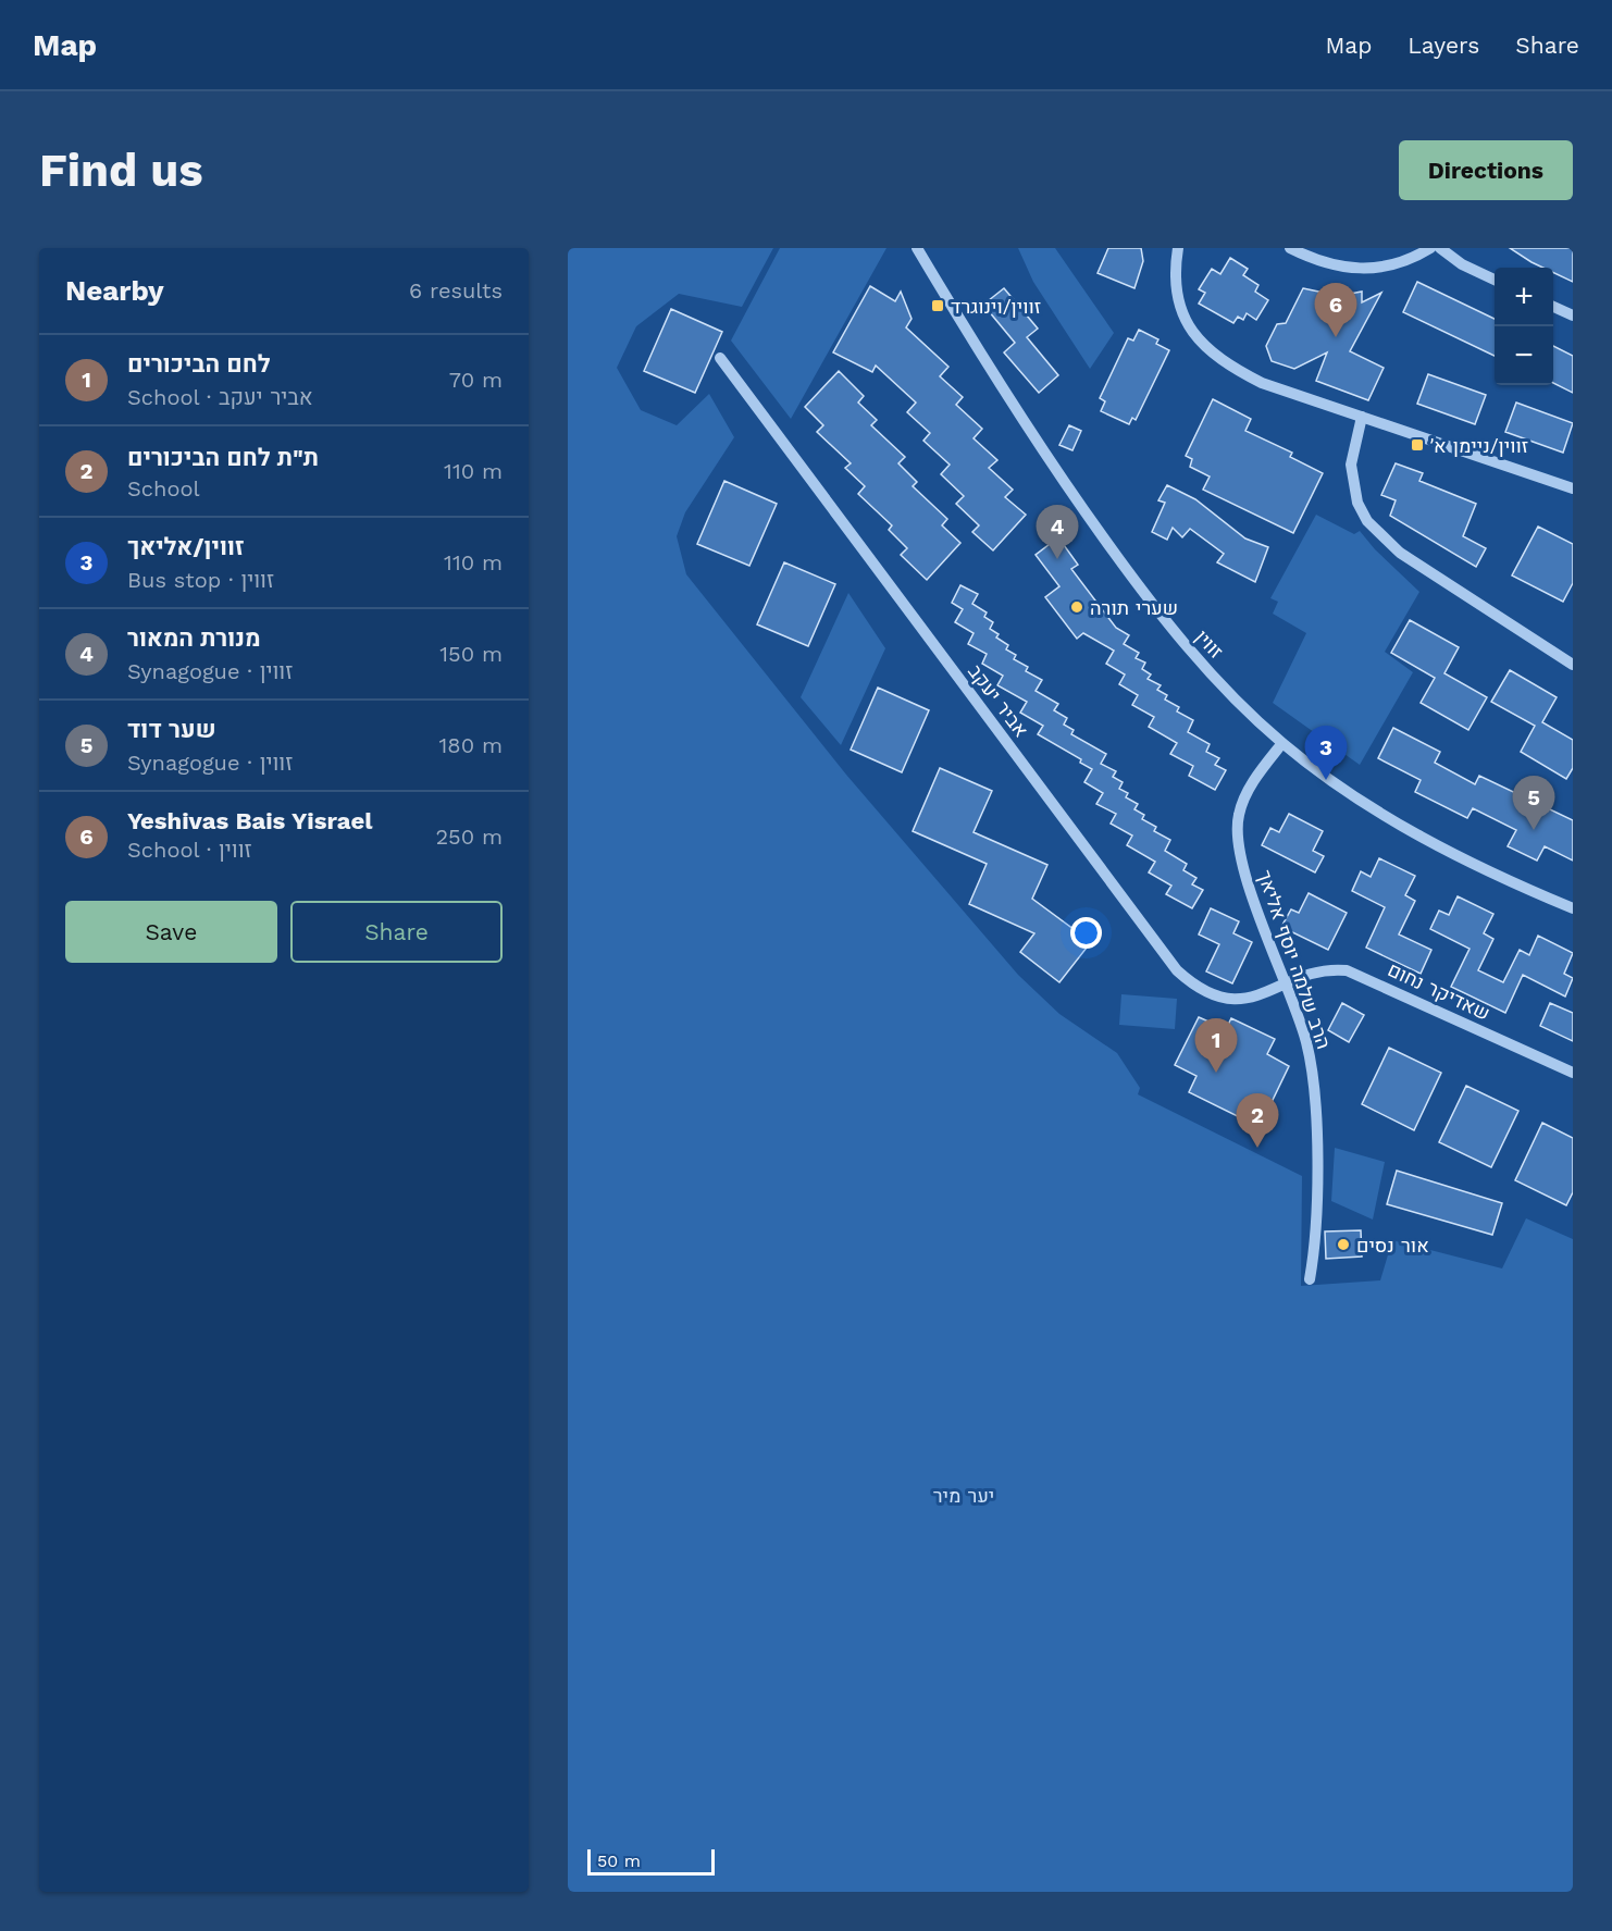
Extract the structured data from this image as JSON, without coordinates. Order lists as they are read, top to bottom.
{
  "streets": {
    "street": [
      "זווין",
      "אביר יעקב",
      "הרב שלמה יוסף אליאך",
      "שאדיקר נחום"
    ]
  },
  "crossings": [
    ["זווין", "הרב שלמה יוסף אליאך"],
    ["אביר יעקב", "הרב שלמה יוסף אליאך"],
    ["אביר יעקב", "שאדיקר נחום"],
    ["הרב שלמה יוסף אליאך", "שאדיקר נחום"]
  ],
  "parks": ["יער מיר"],
  "places": {
    "transit": ["זווין/וינוגרד", "זווין/ניימן א׳"],
    "other": ["שערי תורה", "אור נסים"]
  },
  "scale_bar": "50 m",
  "page": {
    "header": "Map",
    "nav": ["Map", "Layers", "Share"],
    "buttons": [
      "Directions",
      ["Save", "Share"]
    ],
    "title": "Find us",
    "heading": ["Nearby", "6 results"],
    "map_buttons": ["+", "−"],
    "pins": [
      "6",
      "4",
      "3",
      "5",
      "1",
      "2"
    ],
    "list": [
      {
        "mark": "1",
        "name": "לחם הביכורים",
        "note": "School · אביר יעקב",
        "value": "70 m"
      },
      {
        "mark": "2",
        "name": "ת\"ת לחם הביכורים",
        "note": "School",
        "value": "110 m"
      },
      {
        "mark": "3",
        "name": "זווין/אליאך",
        "note": "Bus stop · זווין",
        "value": "110 m"
      },
      {
        "mark": "4",
        "name": "מנורת המאור",
        "note": "Synagogue · זווין",
        "value": "150 m"
      },
      {
        "mark": "5",
        "name": "שער דוד",
        "note": "Synagogue · זווין",
        "value": "180 m"
      },
      {
        "mark": "6",
        "name": "Yeshivas Bais Yisrael",
        "note": "School · זווין",
        "value": "250 m"
      }
    ],
    "scale": "50 m"
  }
}
